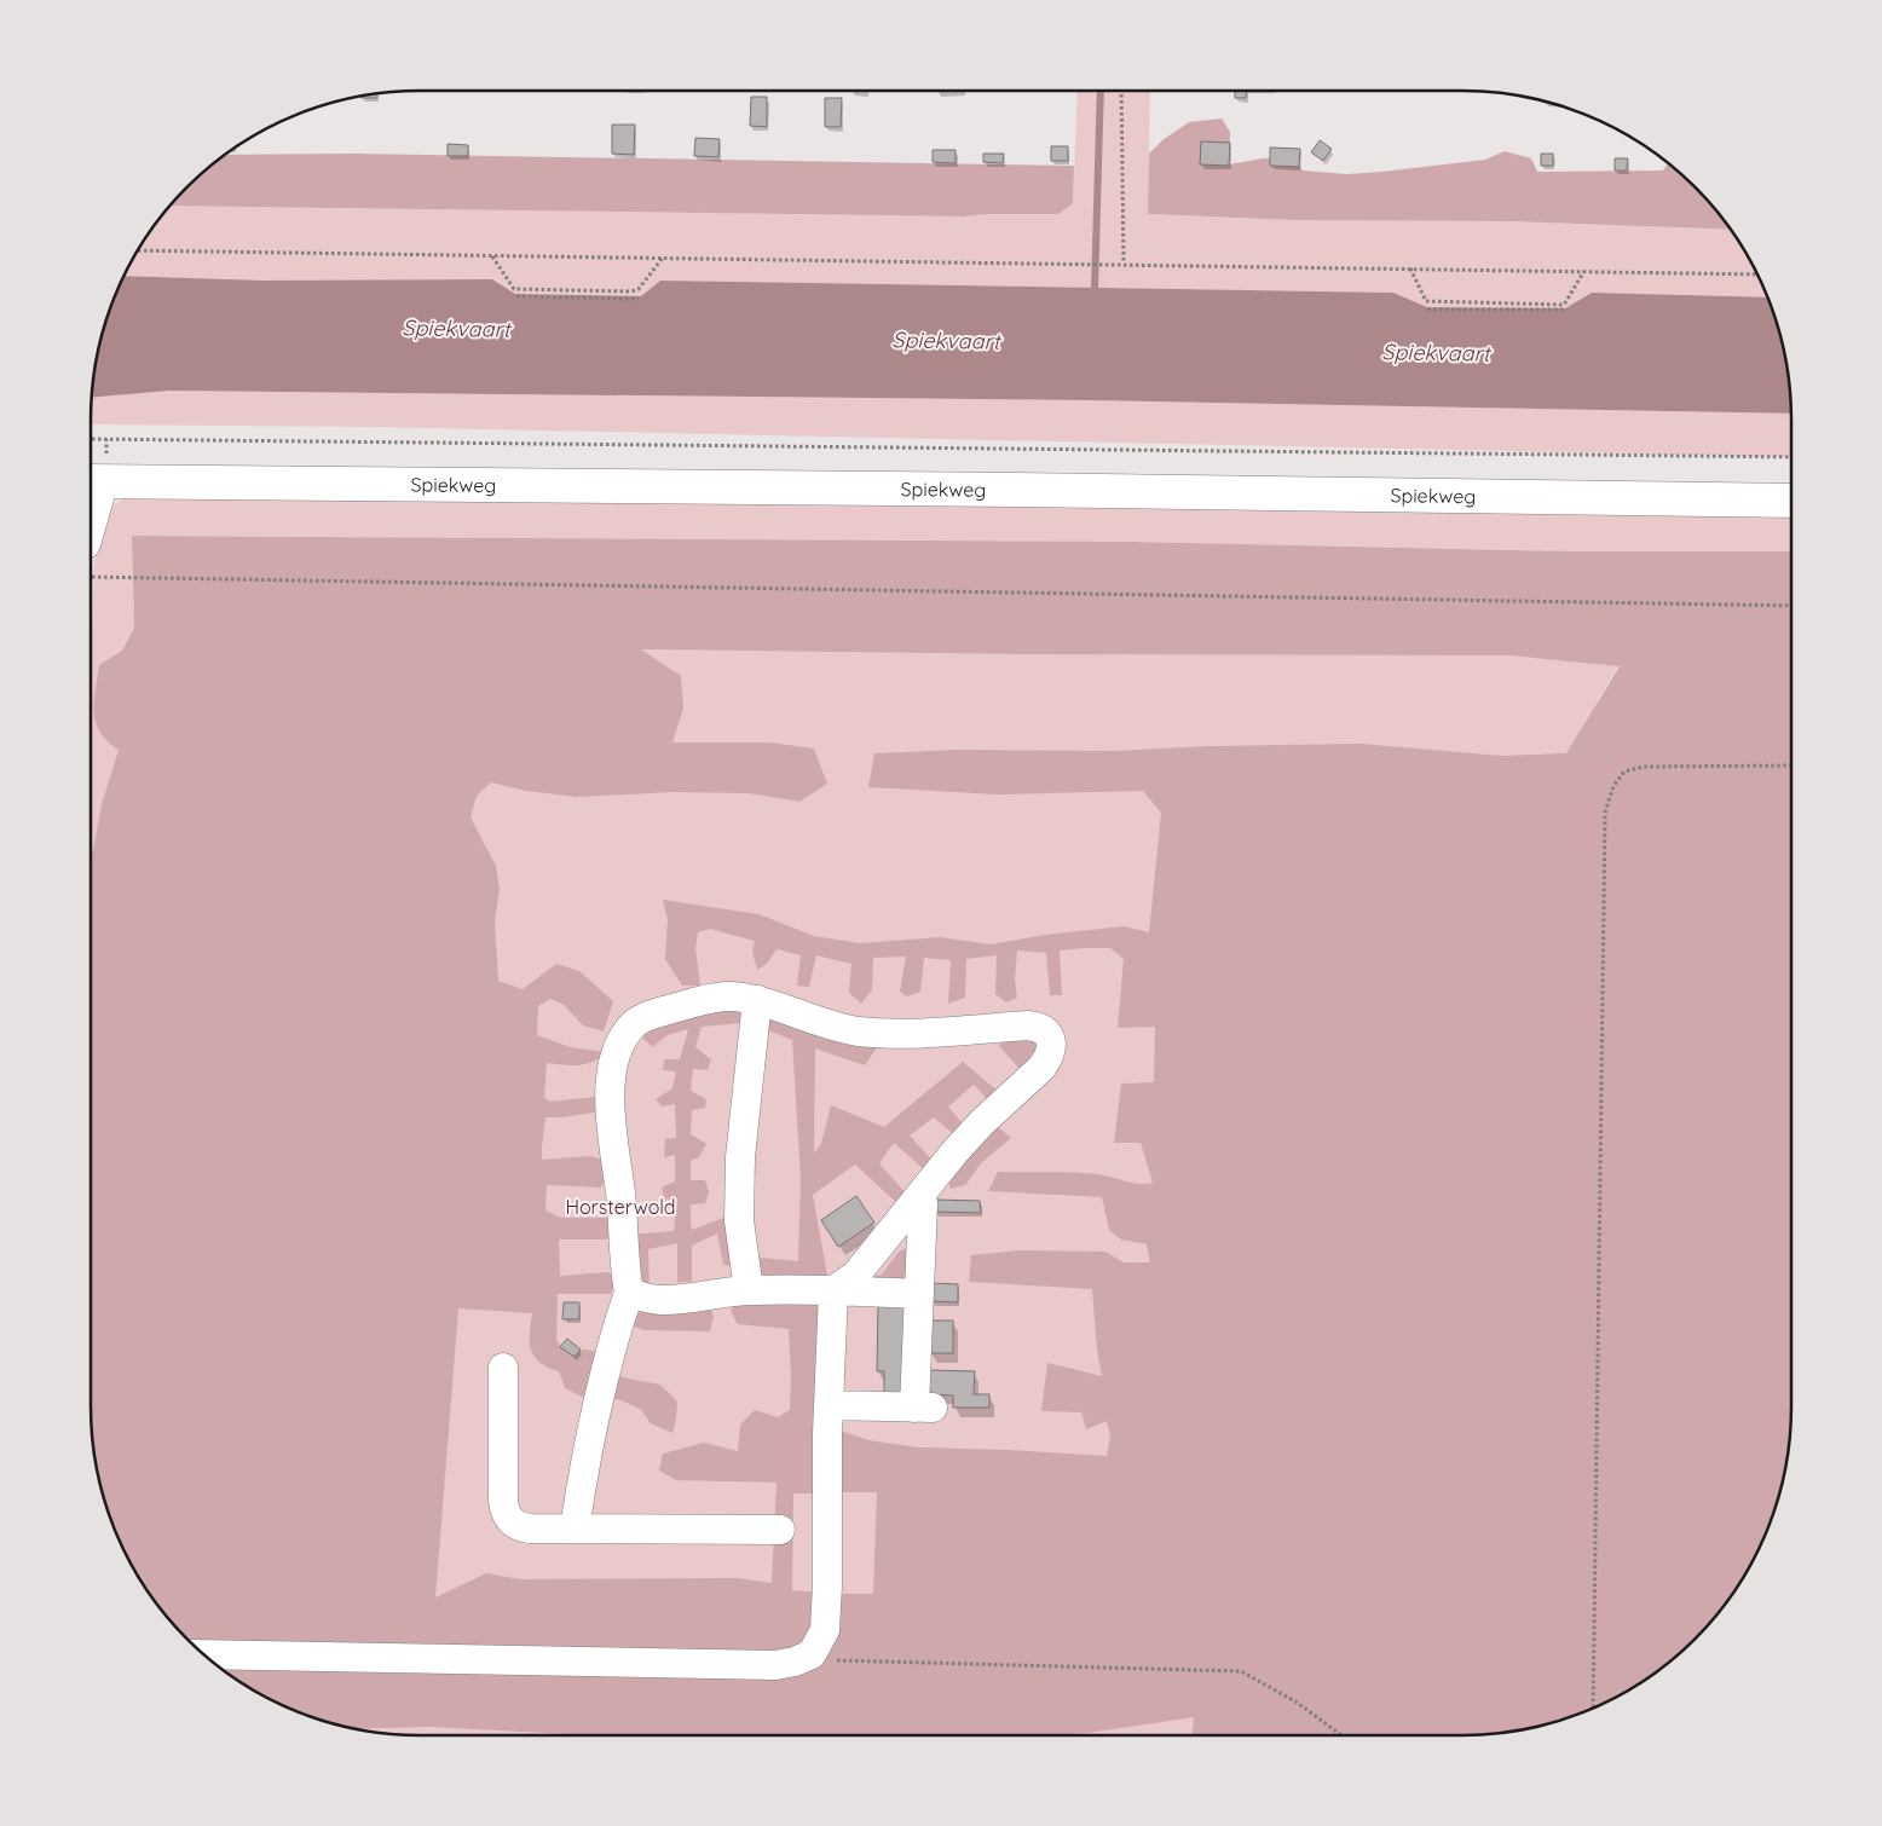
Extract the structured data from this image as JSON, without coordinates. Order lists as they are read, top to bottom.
{
  "streets": {
    "main road": ["Spiekweg"]
  },
  "water": ["Spiekvaart"],
  "parks": ["Horsterwold"]
}
